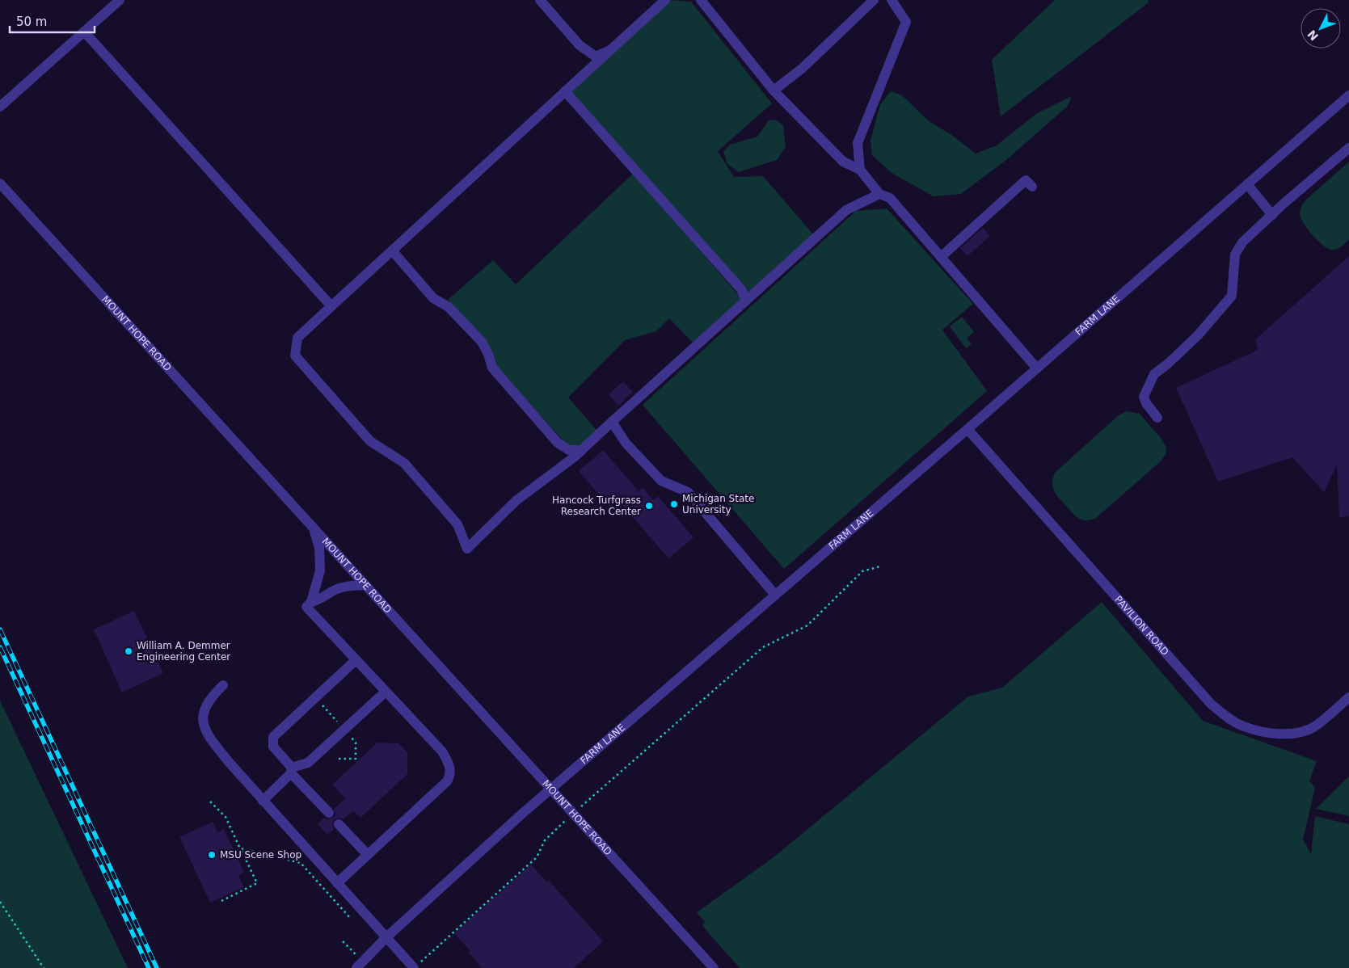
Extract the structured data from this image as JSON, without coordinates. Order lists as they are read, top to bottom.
{
  "streets": {
    "street": ["FARM LANE", "MOUNT HOPE ROAD", "PAVILION ROAD"]
  },
  "crossings": [
    ["FARM LANE", "MOUNT HOPE ROAD"],
    ["FARM LANE", "PAVILION ROAD"]
  ],
  "places": [
    "Michigan State University",
    "Hancock Turfgrass Research Center",
    "William A. Demmer Engineering Center",
    "MSU Scene Shop"
  ],
  "scale_bar": "50 m",
  "north": "bottom left"
}
